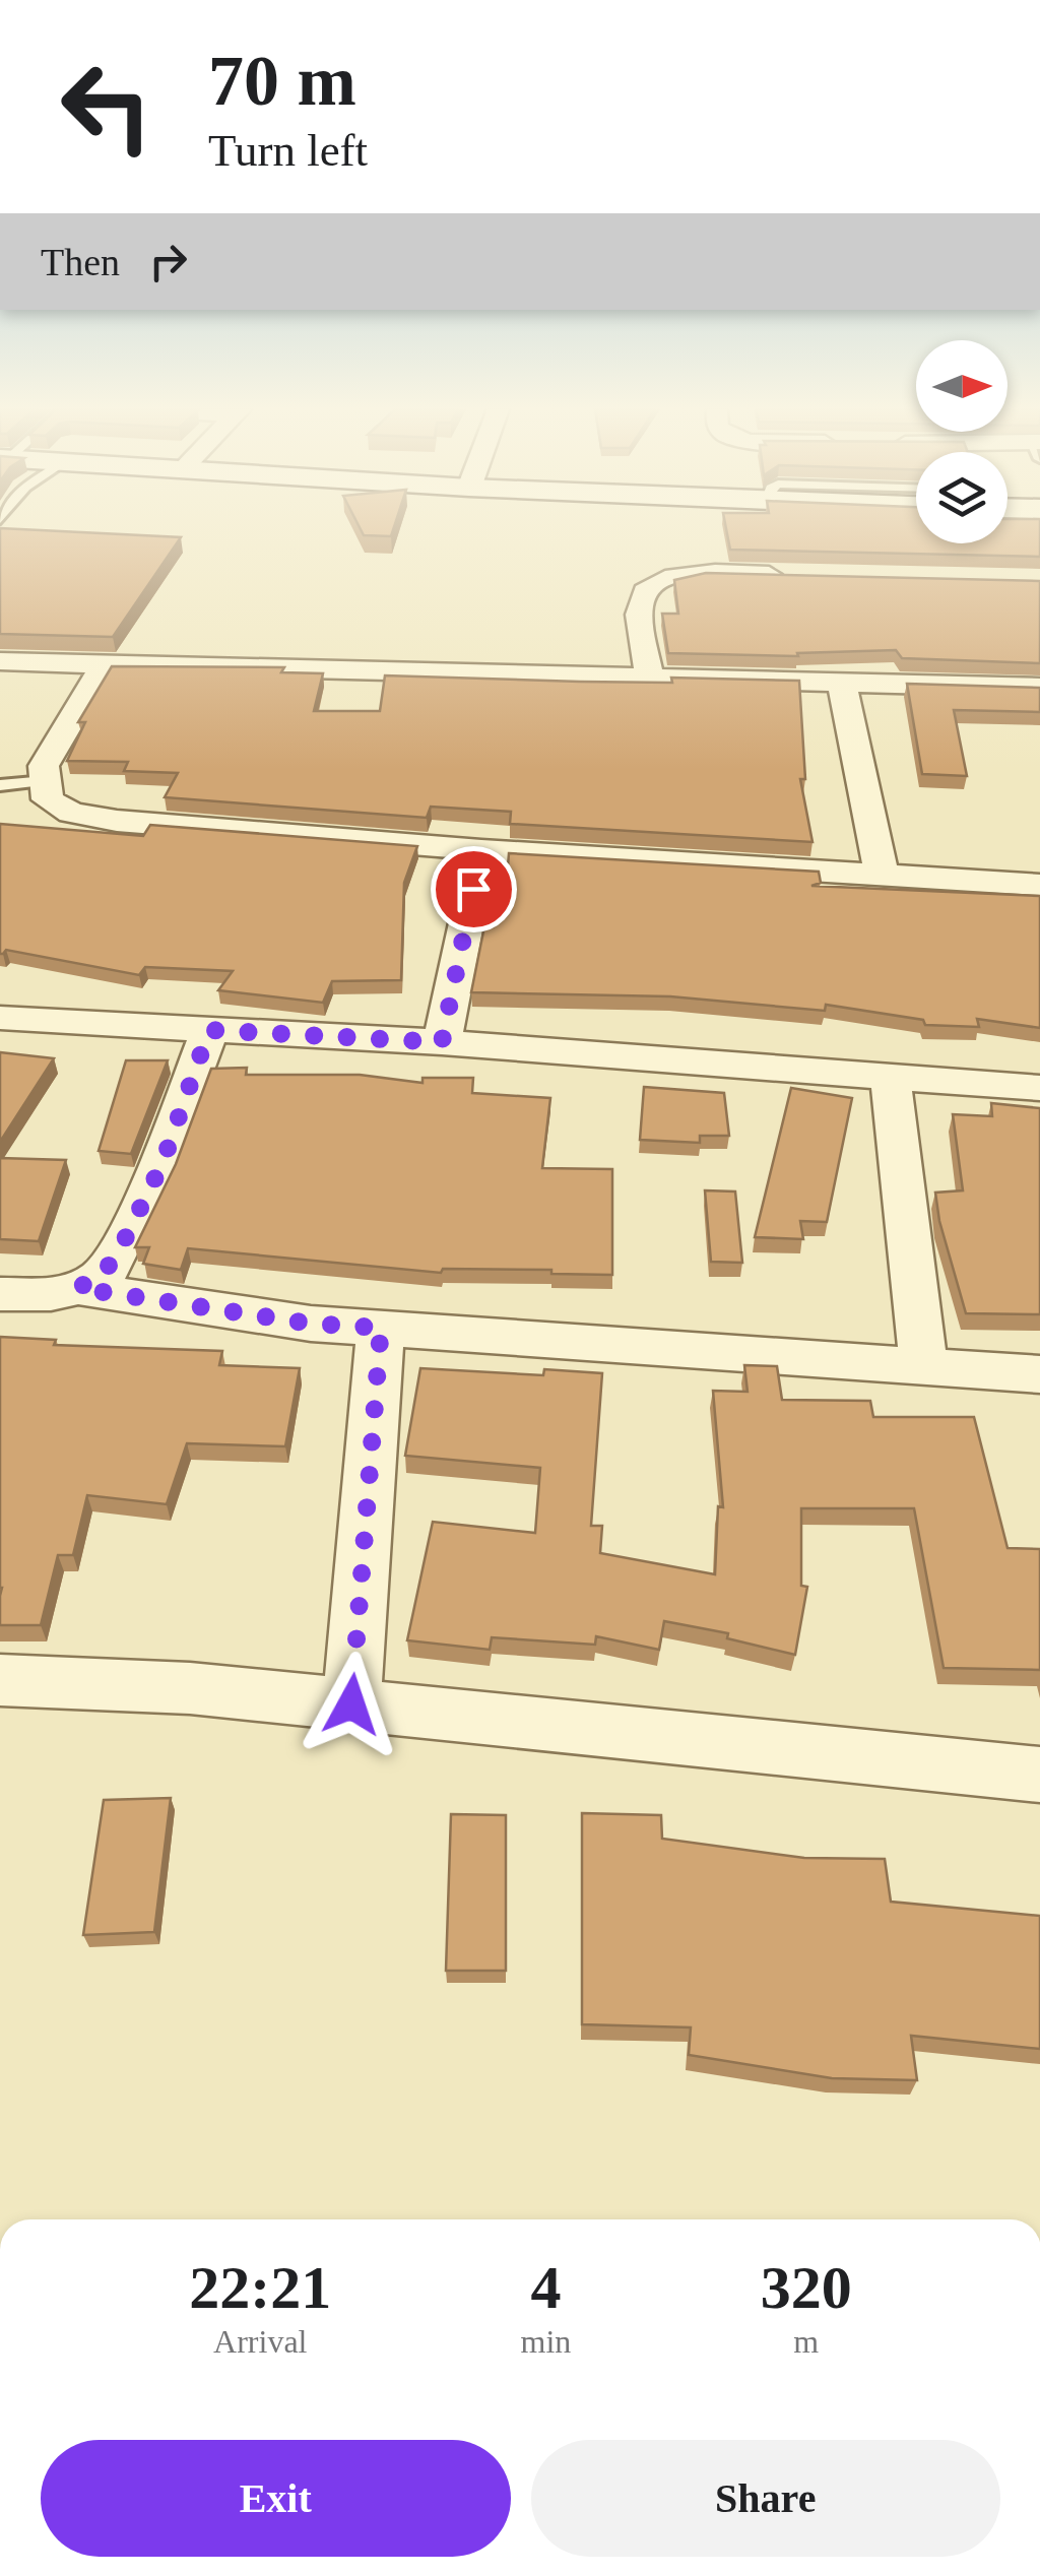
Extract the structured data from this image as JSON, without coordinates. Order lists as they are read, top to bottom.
{
  "north": "right",
  "page": {
    "turn": ["70 m", "Turn left"],
    "then": "Then",
    "eta": [
      "22:21",
      "Arrival",
      "4",
      "min",
      "320",
      "m"
    ],
    "buttons": ["Exit", "Share"]
  }
}
